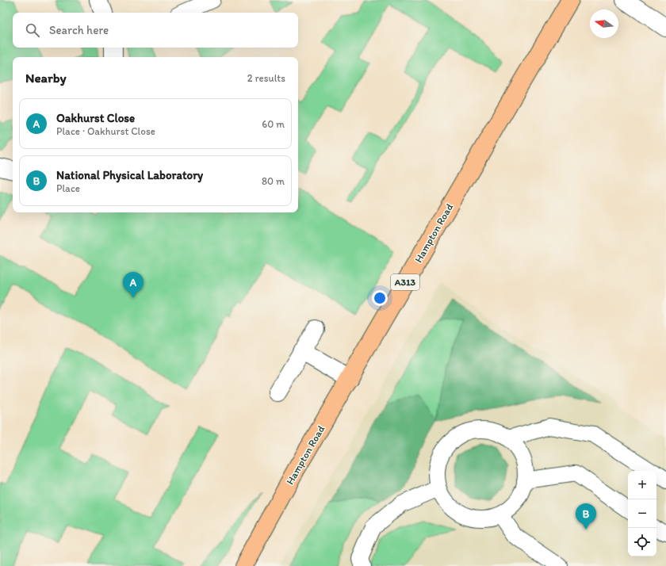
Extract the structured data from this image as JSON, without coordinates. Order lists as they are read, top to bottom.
{
  "streets": {
    "main road": ["Hampton Road", "A313"]
  },
  "north": "left",
  "page": {
    "search": "Search here",
    "heading": ["Nearby", "2 results"],
    "list": [
      {
        "mark": "A",
        "name": "Oakhurst Close",
        "note": "Place · Oakhurst Close",
        "value": "60 m"
      },
      {
        "mark": "B",
        "name": "National Physical Laboratory",
        "note": "Place",
        "value": "80 m"
      }
    ],
    "pins": ["A", "B"],
    "map_buttons": ["+", "−"]
  }
}
